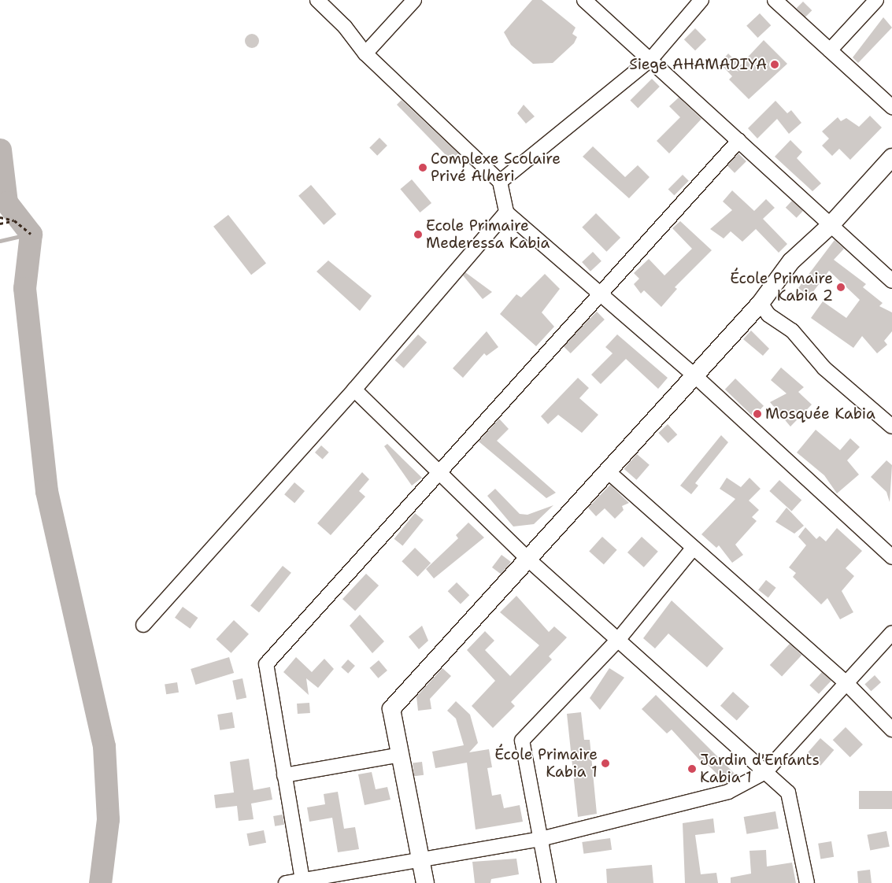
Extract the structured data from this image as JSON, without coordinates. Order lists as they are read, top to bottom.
{
  "places": [
    "Siege AHAMADIYA",
    "Complexe Scolaire Privé Alheri",
    "Ecole Primaire Mederessa Kabia",
    "École Primaire Kabia 2",
    "Mosquée Kabia",
    "École Primaire Kabia 1",
    "Jardin d'Enfants Kabia 1"
  ]
}
